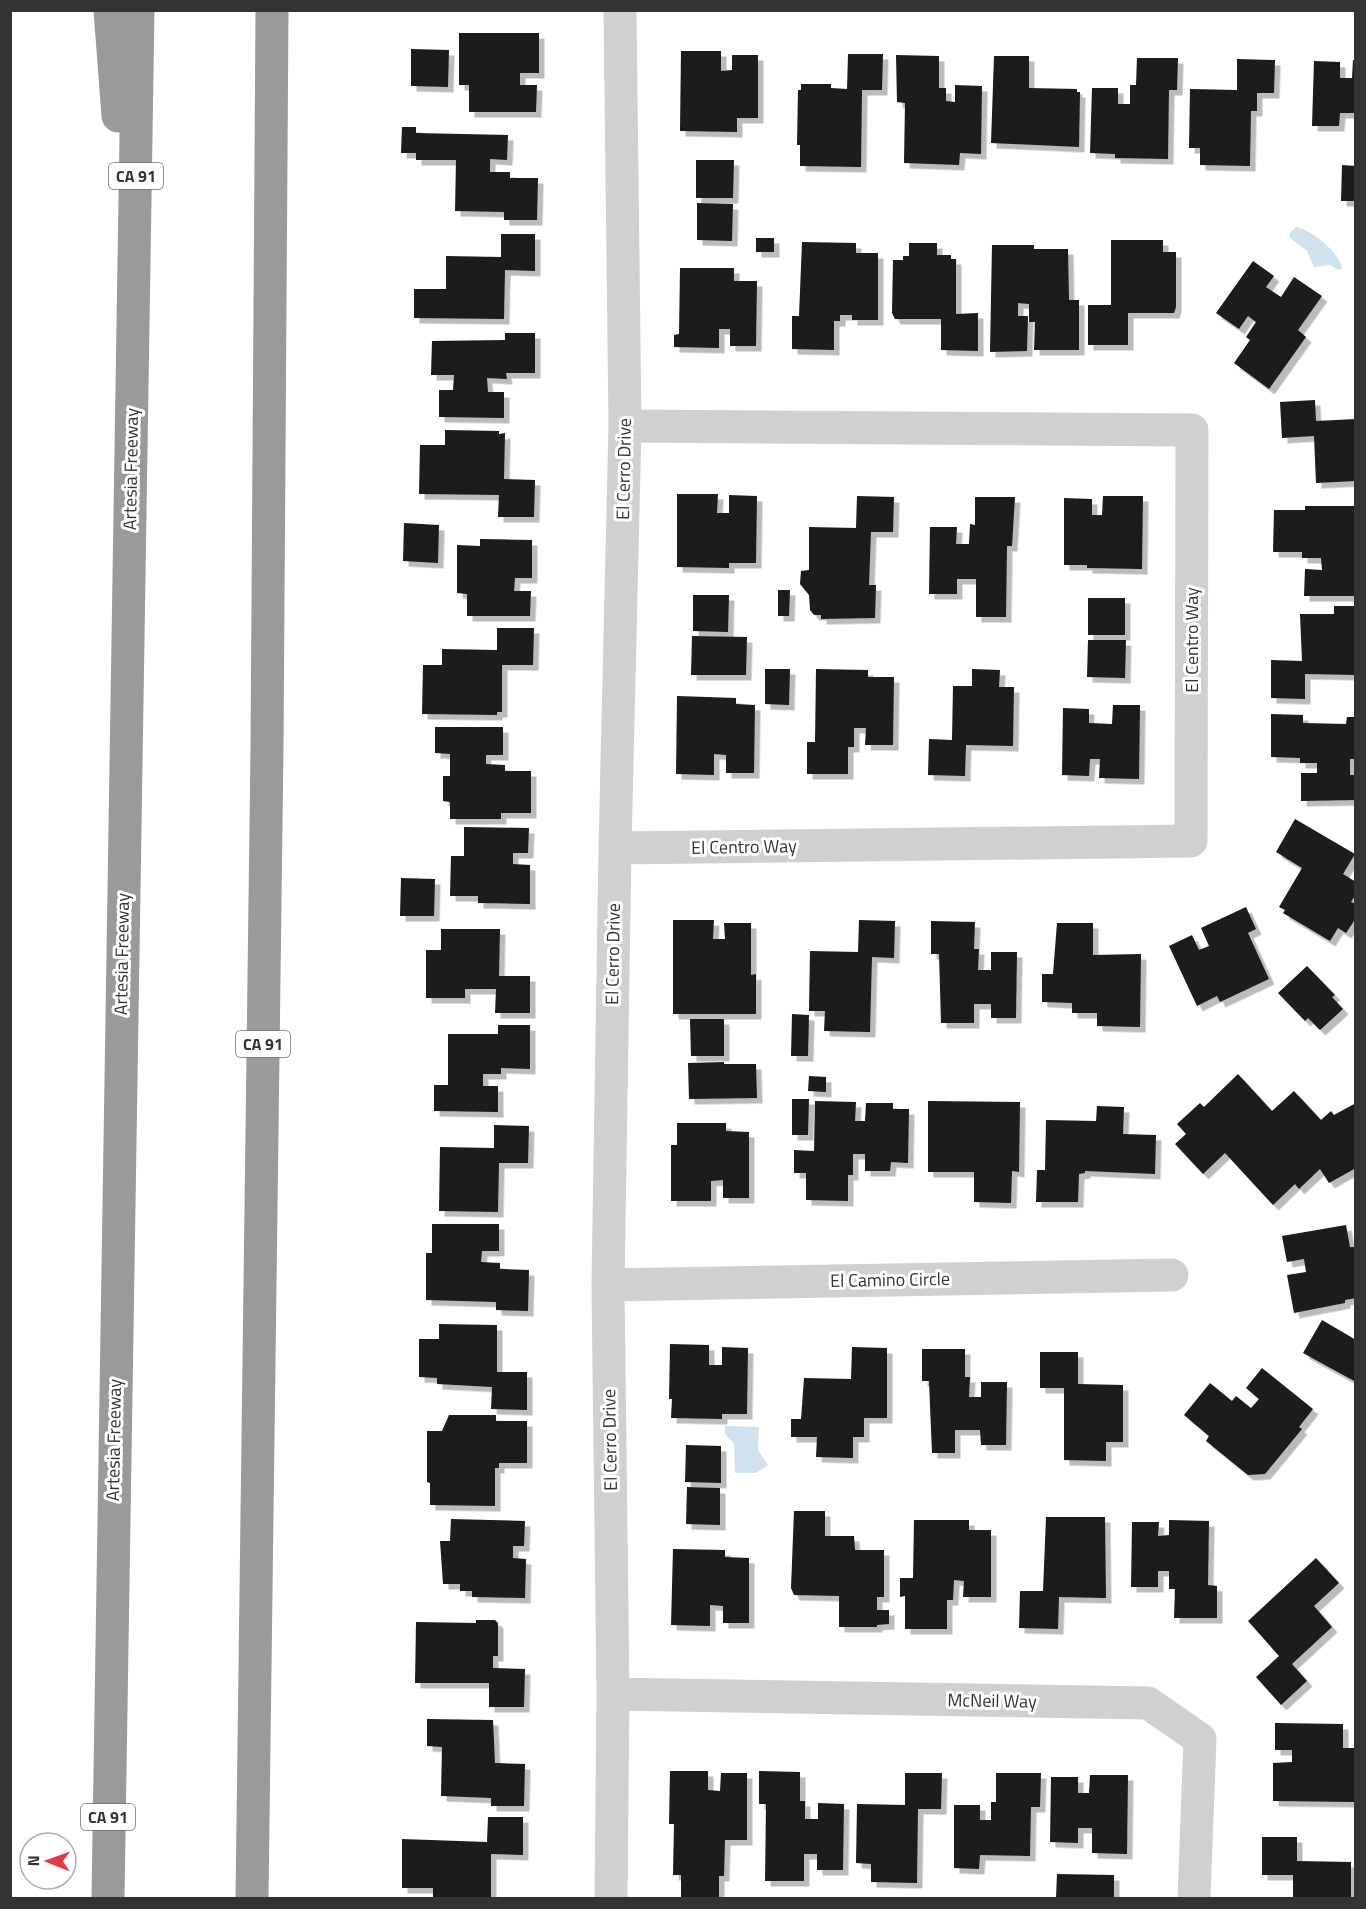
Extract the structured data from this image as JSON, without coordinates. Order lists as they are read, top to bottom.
{
  "streets": {
    "highway": ["CA 91", "Artesia Freeway"],
    "street": [
      "El Cerro Drive",
      "El Centro Way",
      "El Camino Circle",
      "McNeil Way"
    ]
  },
  "crossings": [
    ["El Cerro Drive", "El Centro Way"],
    ["El Cerro Drive", "El Camino Circle"],
    ["El Cerro Drive", "McNeil Way"]
  ],
  "north": "left"
}
